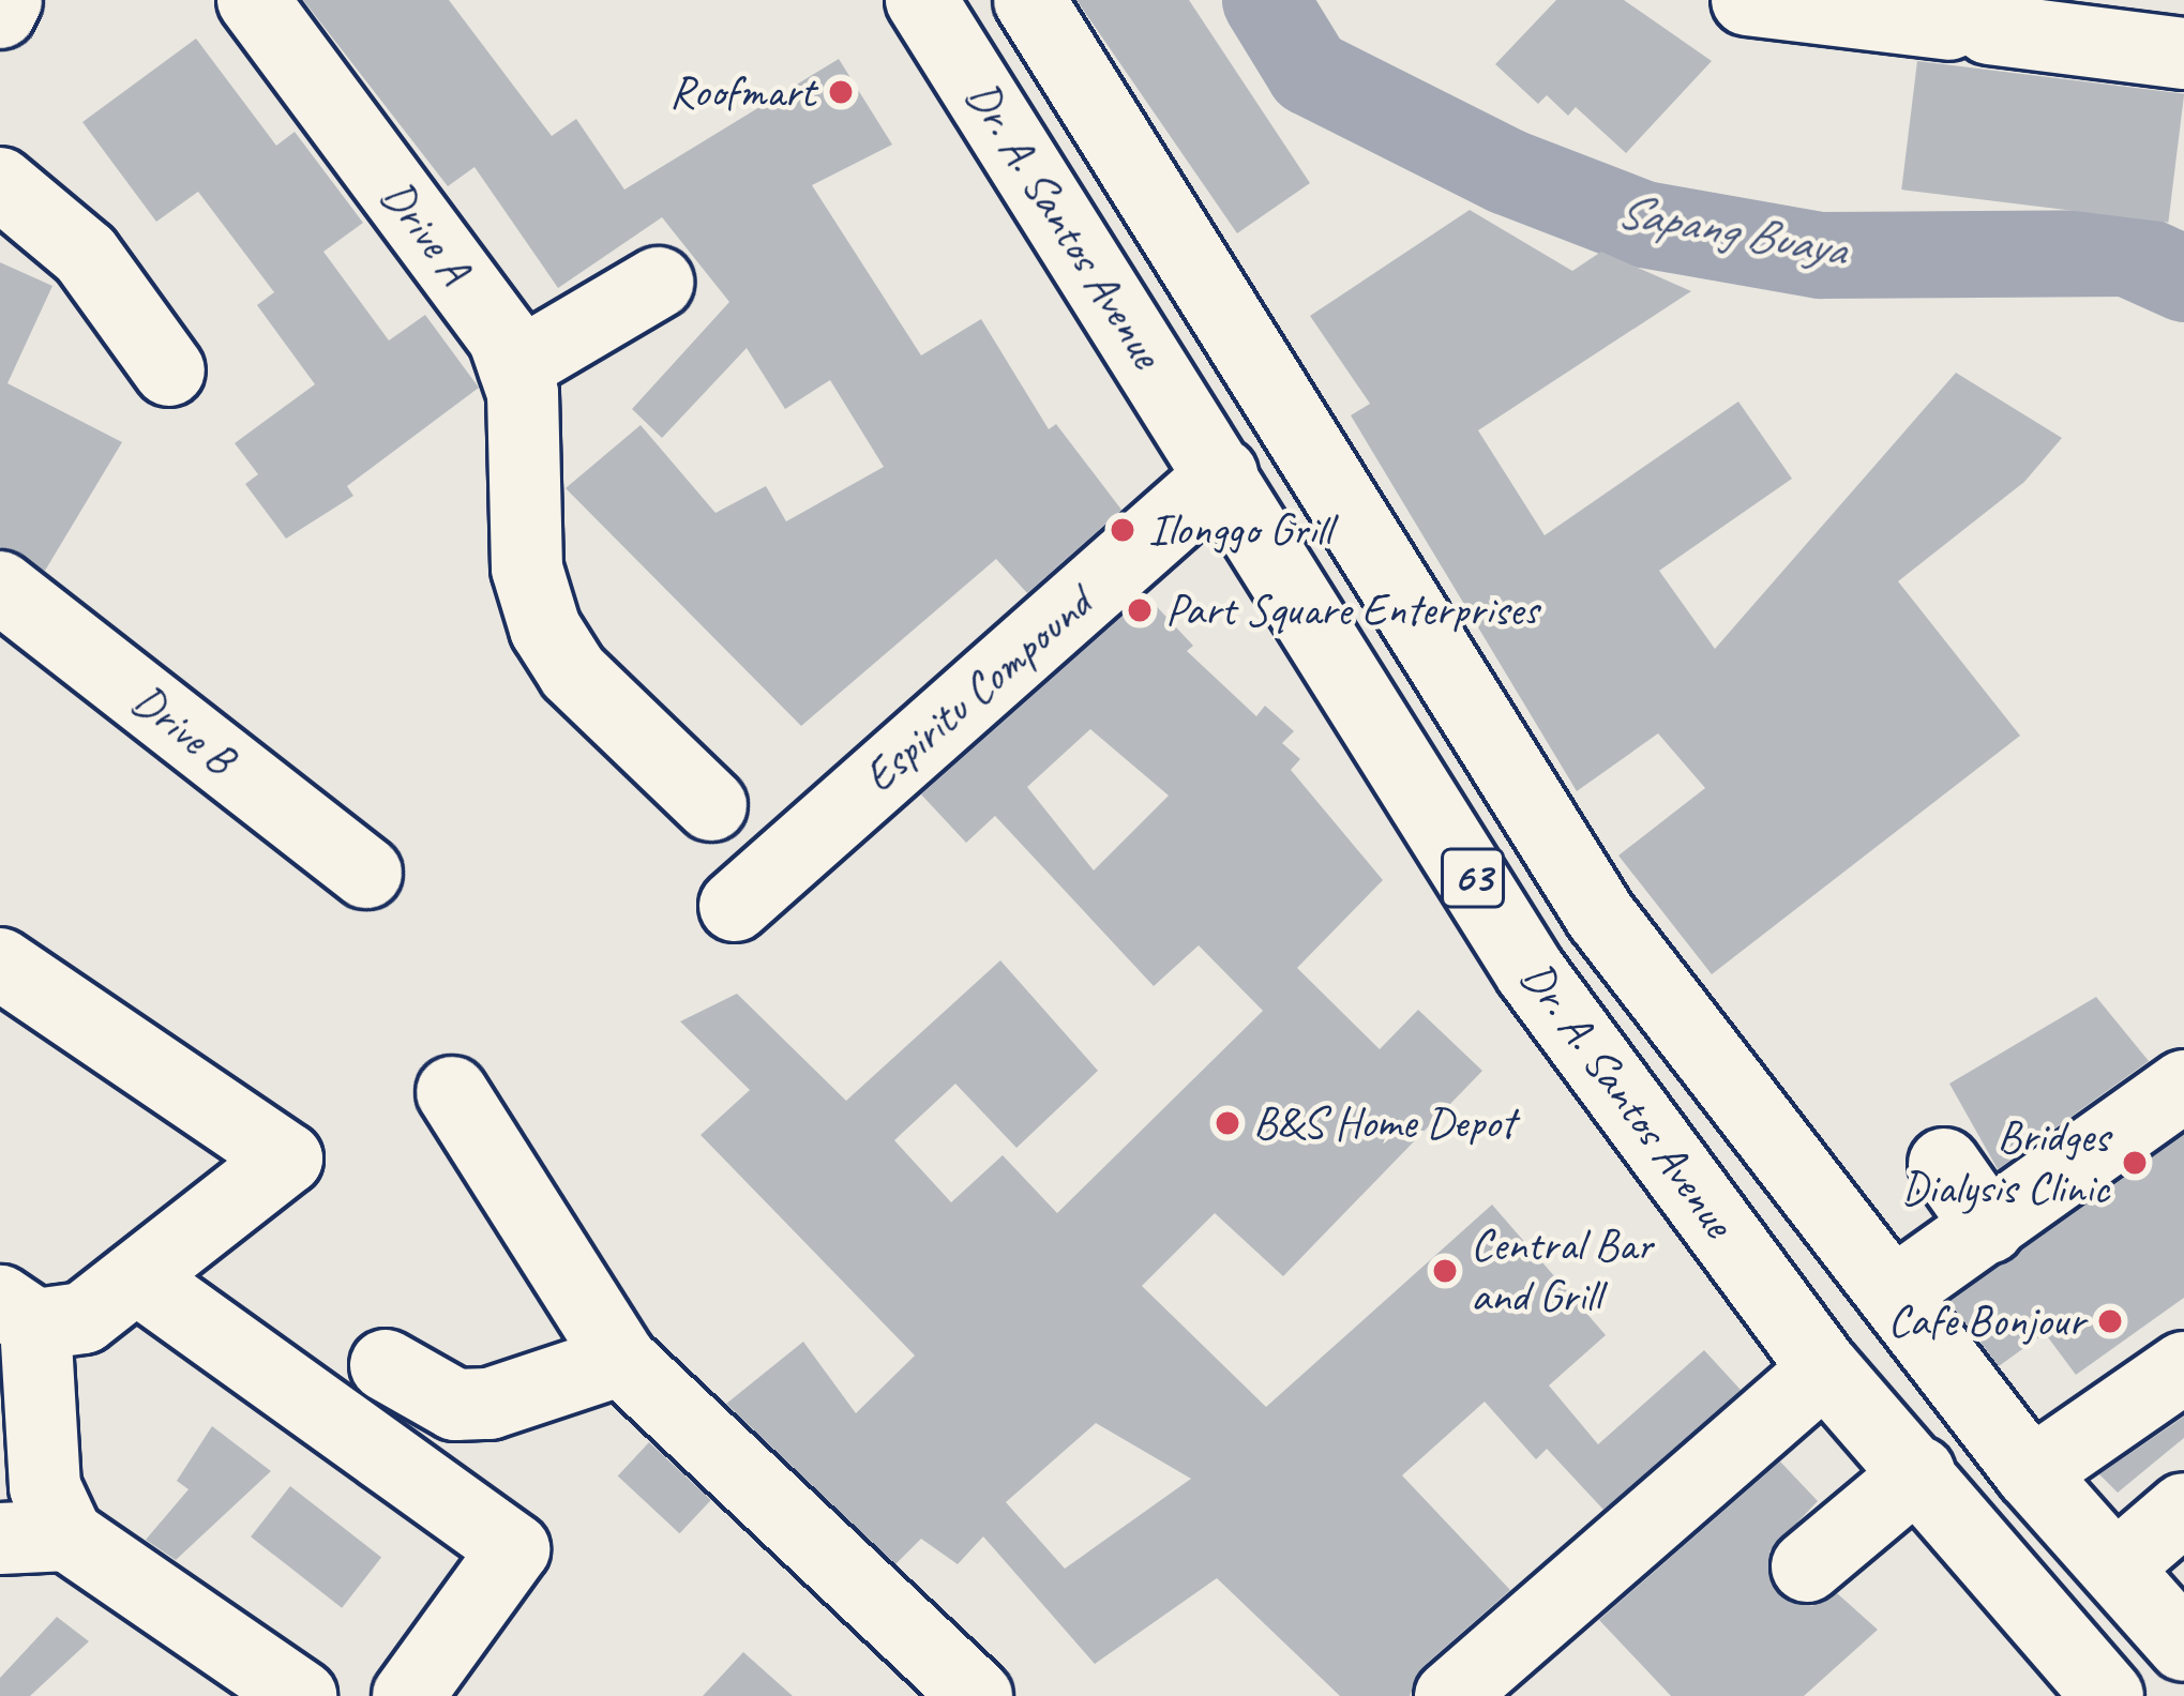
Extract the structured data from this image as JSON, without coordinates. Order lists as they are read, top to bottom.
{
  "streets": {
    "street": [
      "Dr. A. Santos Avenue",
      "Drive A",
      "Espiritu Compound",
      "Drive B",
      "63"
    ]
  },
  "crossings": [
    ["Dr. A. Santos Avenue", "Espiritu Compound"]
  ],
  "water": ["Sapang Buaya"],
  "places": [
    "Roofmart",
    "Ilonggo Grill",
    "Part Square Enterprises",
    "B&S Home Depot",
    "Bridges Dialysis Clinic",
    "Central Bar and Grill",
    "Cafe Bonjour"
  ]
}
